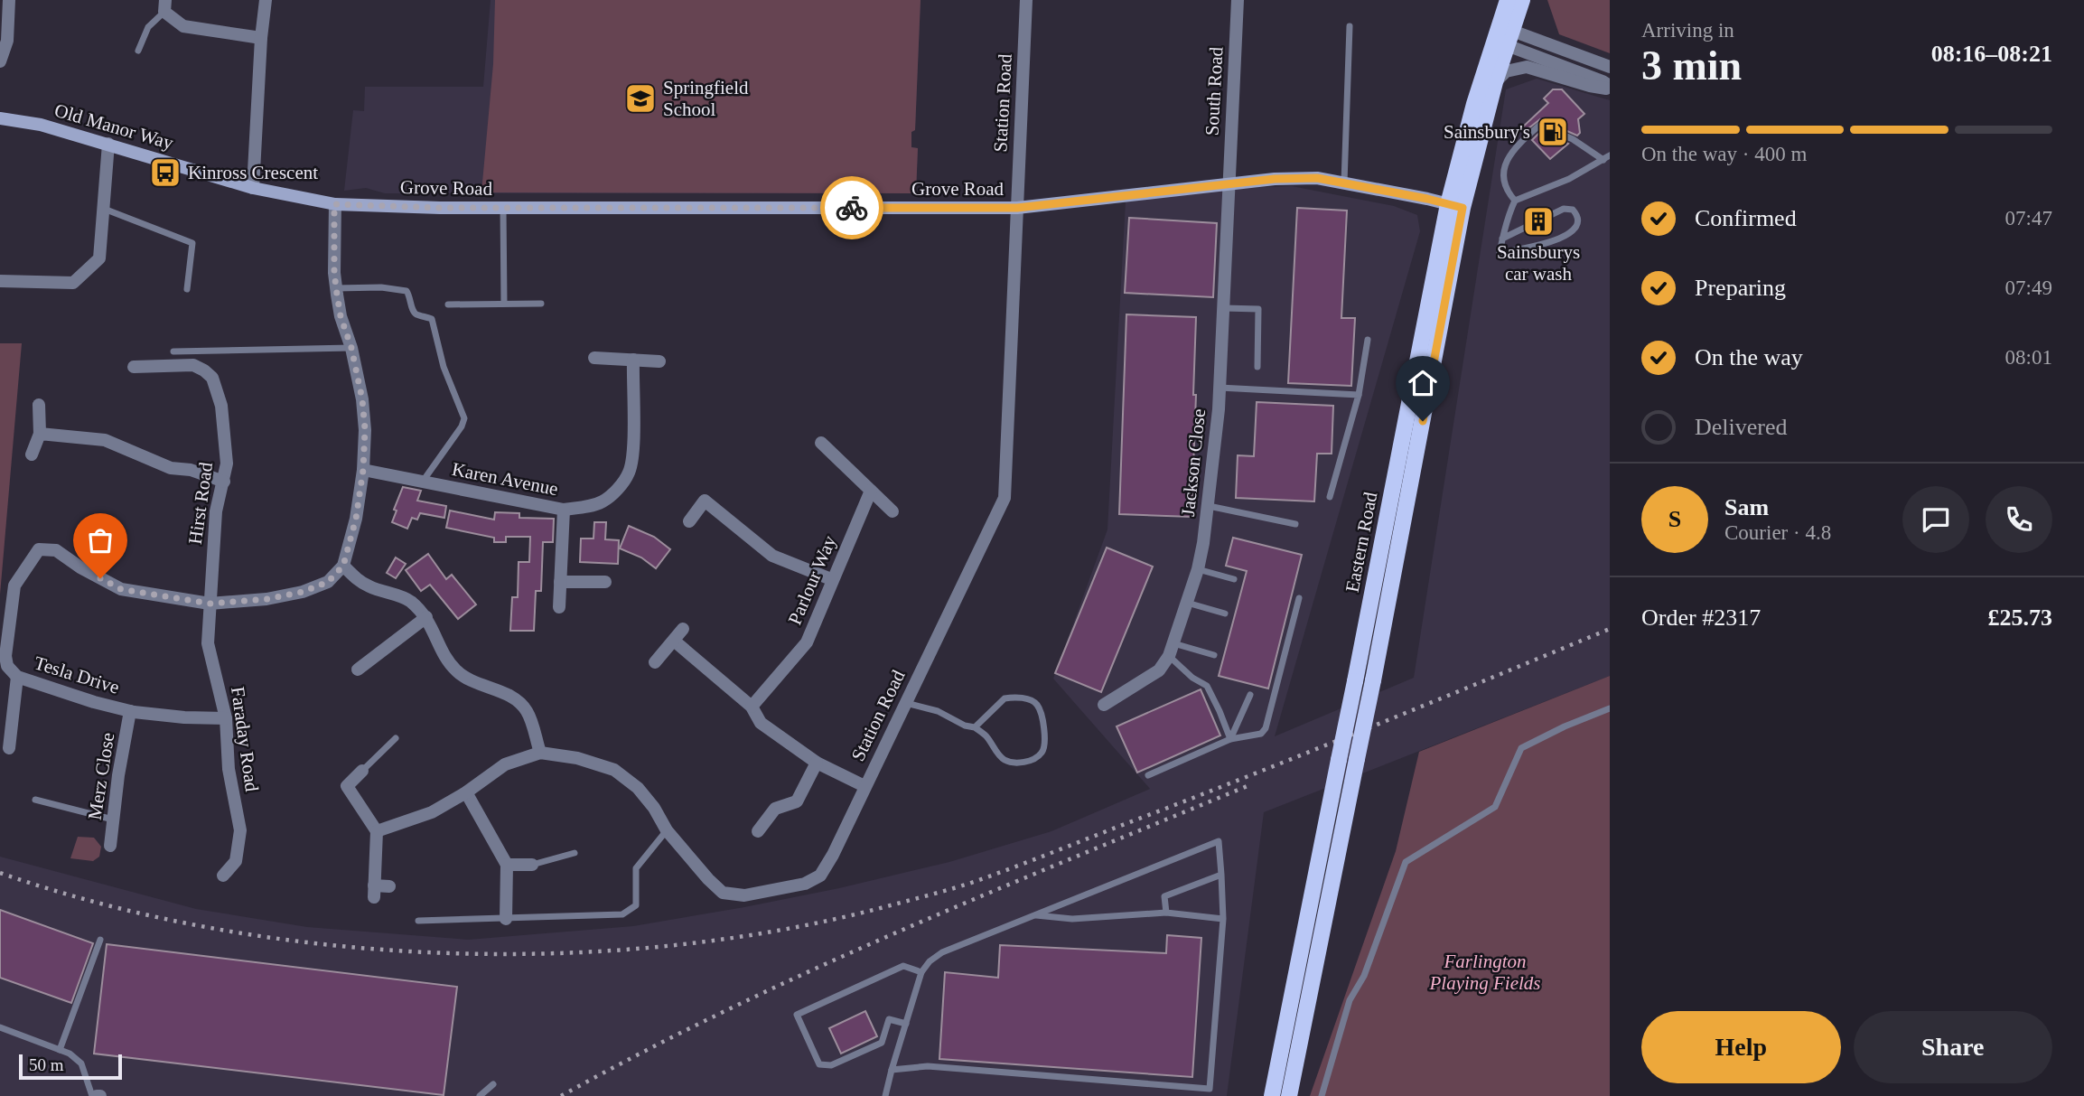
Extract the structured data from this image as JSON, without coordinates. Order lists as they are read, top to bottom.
{
  "streets": {
    "main road": ["Eastern Road"],
    "street": [
      "South Road",
      "Station Road",
      "Old Manor Way",
      "Grove Road",
      "Jackson Close",
      "Karen Avenue",
      "Hirst Road",
      "Parlour Way",
      "Tesla Drive",
      "Faraday Road",
      "Merz Close"
    ]
  },
  "crossings": [
    ["South Road", "Grove Road"],
    ["South Road", "Jackson Close"],
    ["Station Road", "Grove Road"],
    ["Old Manor Way", "Grove Road"],
    ["Grove Road", "Jackson Close"],
    ["Grove Road", "Eastern Road"],
    ["Hirst Road", "Tesla Drive"],
    ["Hirst Road", "Faraday Road"],
    ["Tesla Drive", "Faraday Road"],
    ["Tesla Drive", "Merz Close"]
  ],
  "parks": ["Farlington Playing Fields"],
  "places": {
    "school or university": ["Springfield School"],
    "fuel station": ["Sainsbury's"],
    "bus stop": ["Kinross Crescent"],
    "building": ["Sainsburys car wash"]
  },
  "scale_bar": "50 m",
  "page": {
    "heading": ["3 min", "Arriving in", "08:16–08:21"],
    "panel": [
      "Sam",
      "Courier · 4.8",
      "Order #2317",
      "£25.73"
    ],
    "bar": "On the way · 400 m",
    "list": [
      ["Confirmed", "07:47"],
      ["Preparing", "07:49"],
      ["On the way", "08:01"],
      "Delivered"
    ],
    "round": "S",
    "buttons": ["Help", "Share"],
    "scale": "50 m"
  }
}
